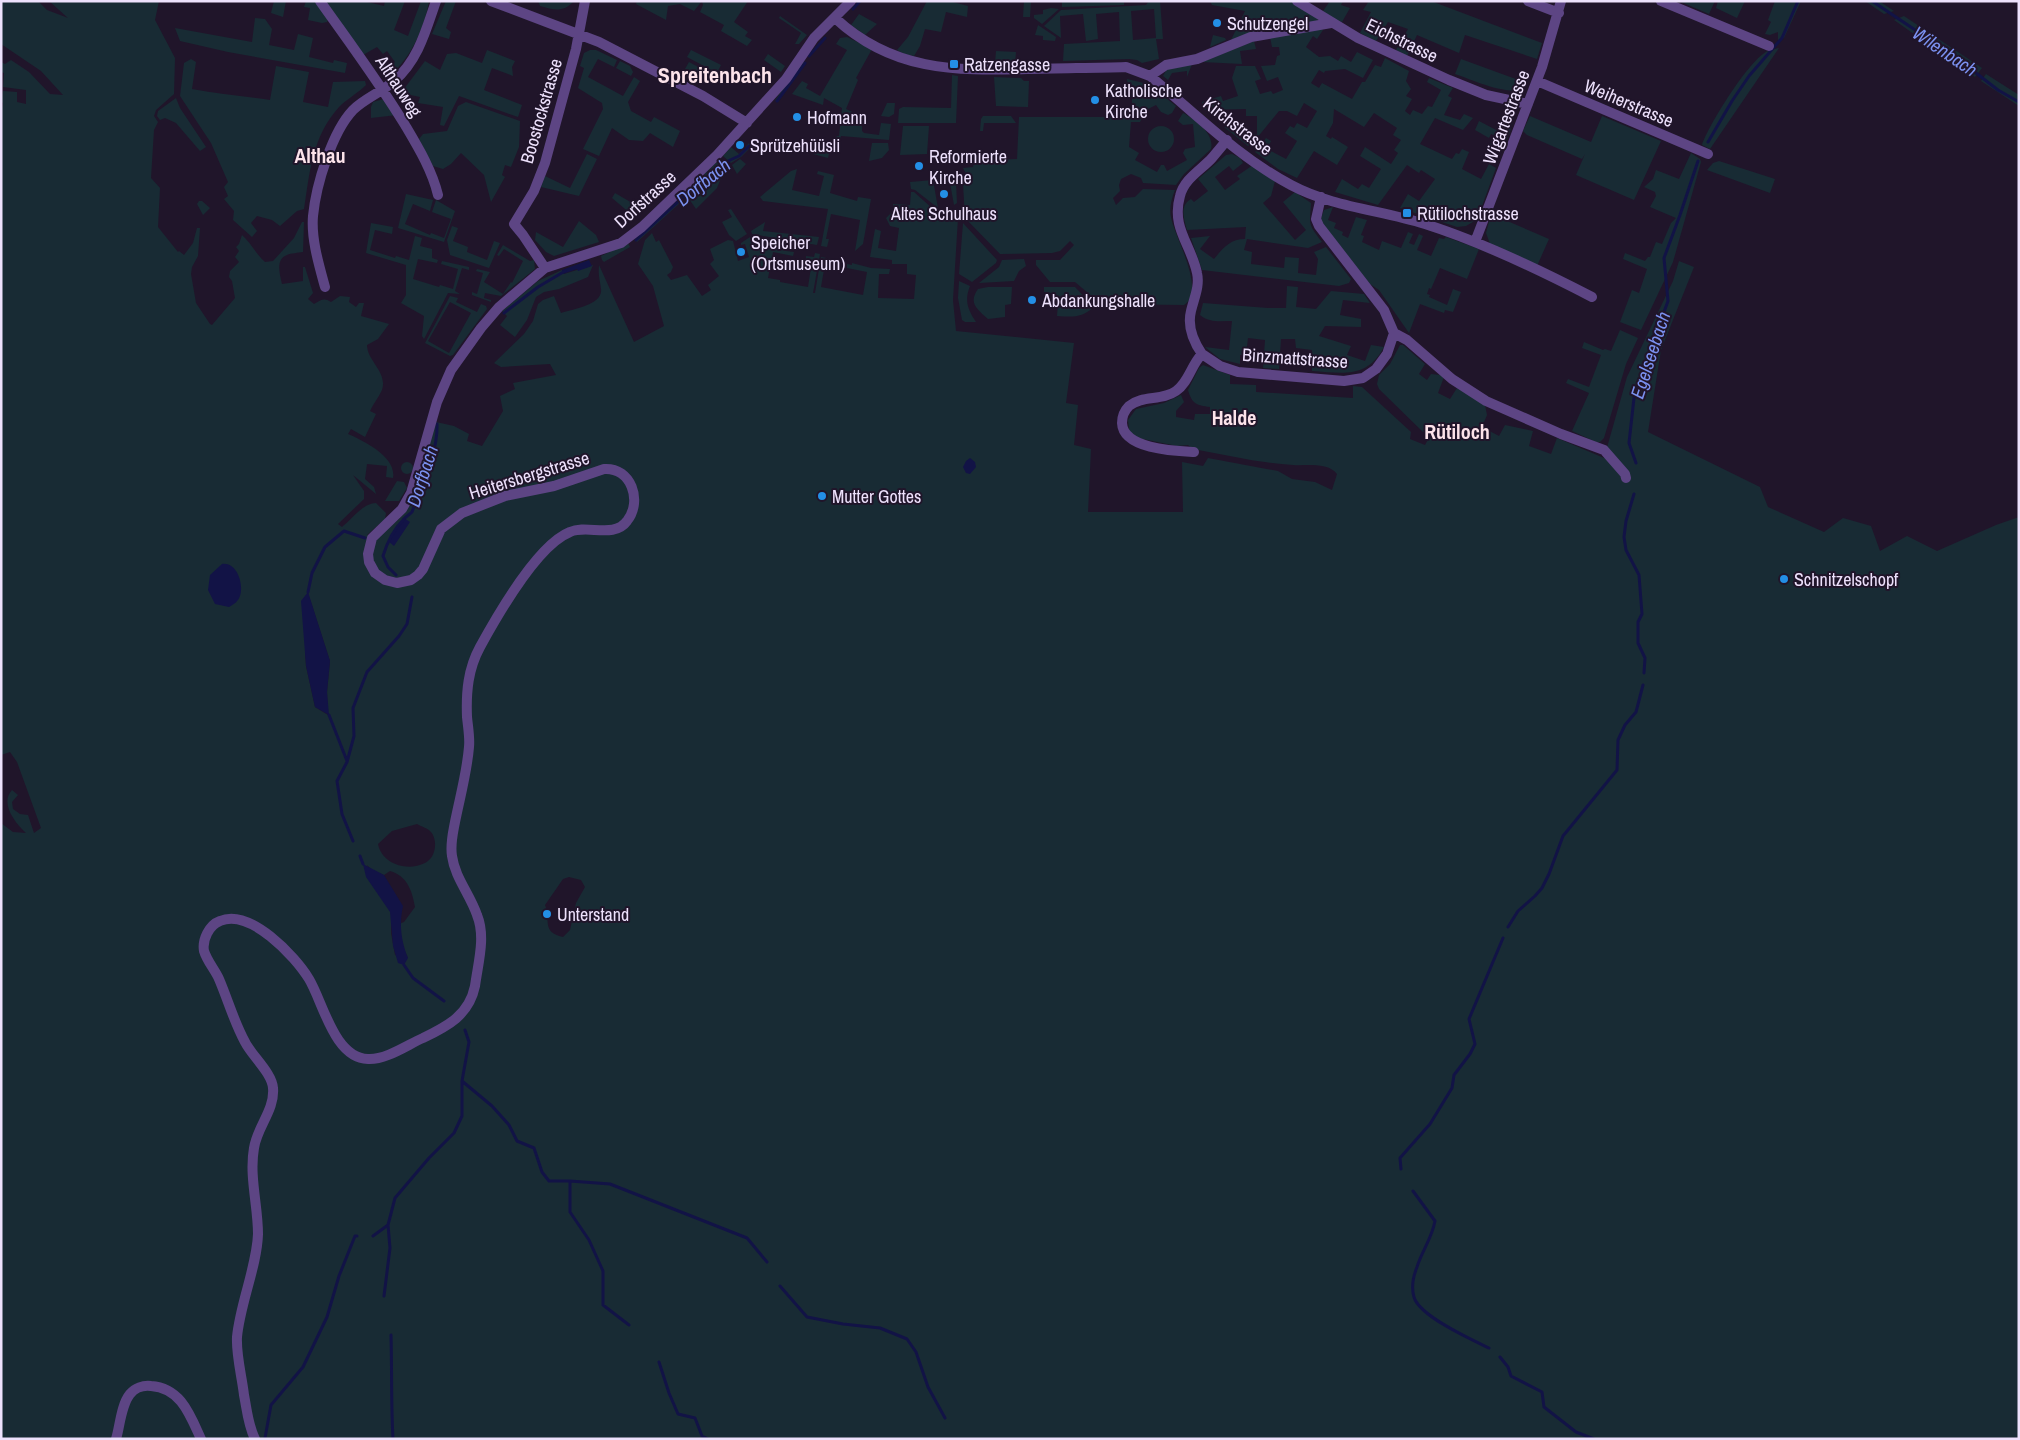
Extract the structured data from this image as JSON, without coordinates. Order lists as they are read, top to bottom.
{
  "streets": {
    "street": [
      "Eichstrasse",
      "Althauweg",
      "Weiherstrasse",
      "Boostockstrasse",
      "Wigartestrasse",
      "Kirchstrasse",
      "Dorfstrasse",
      "Binzmattstrasse",
      "Heitersbergstrasse"
    ]
  },
  "crossings": [
    ["Eichstrasse", "Wigartestrasse"],
    ["Weiherstrasse", "Wigartestrasse"],
    ["Boostockstrasse", "Dorfstrasse"],
    ["Wigartestrasse", "Kirchstrasse"],
    ["Kirchstrasse", "Dorfstrasse"],
    ["Dorfstrasse", "Heitersbergstrasse"]
  ],
  "districts": [
    "Spreitenbach",
    "Althau",
    "Halde",
    "Rütiloch"
  ],
  "water": ["Wilenbach", "Dorfbach", "Egelseebach"],
  "places": {
    "other": [
      "Schutzengel",
      "Katholische Kirche",
      "Hofmann",
      "Sprützehüüsli",
      "Reformierte Kirche",
      "Altes Schulhaus",
      "Speicher (Ortsmuseum)",
      "Abdankungshalle",
      "Mutter Gottes",
      "Schnitzelschopf",
      "Unterstand"
    ],
    "transit": ["Ratzengasse", "Rütilochstrasse"]
  }
}
